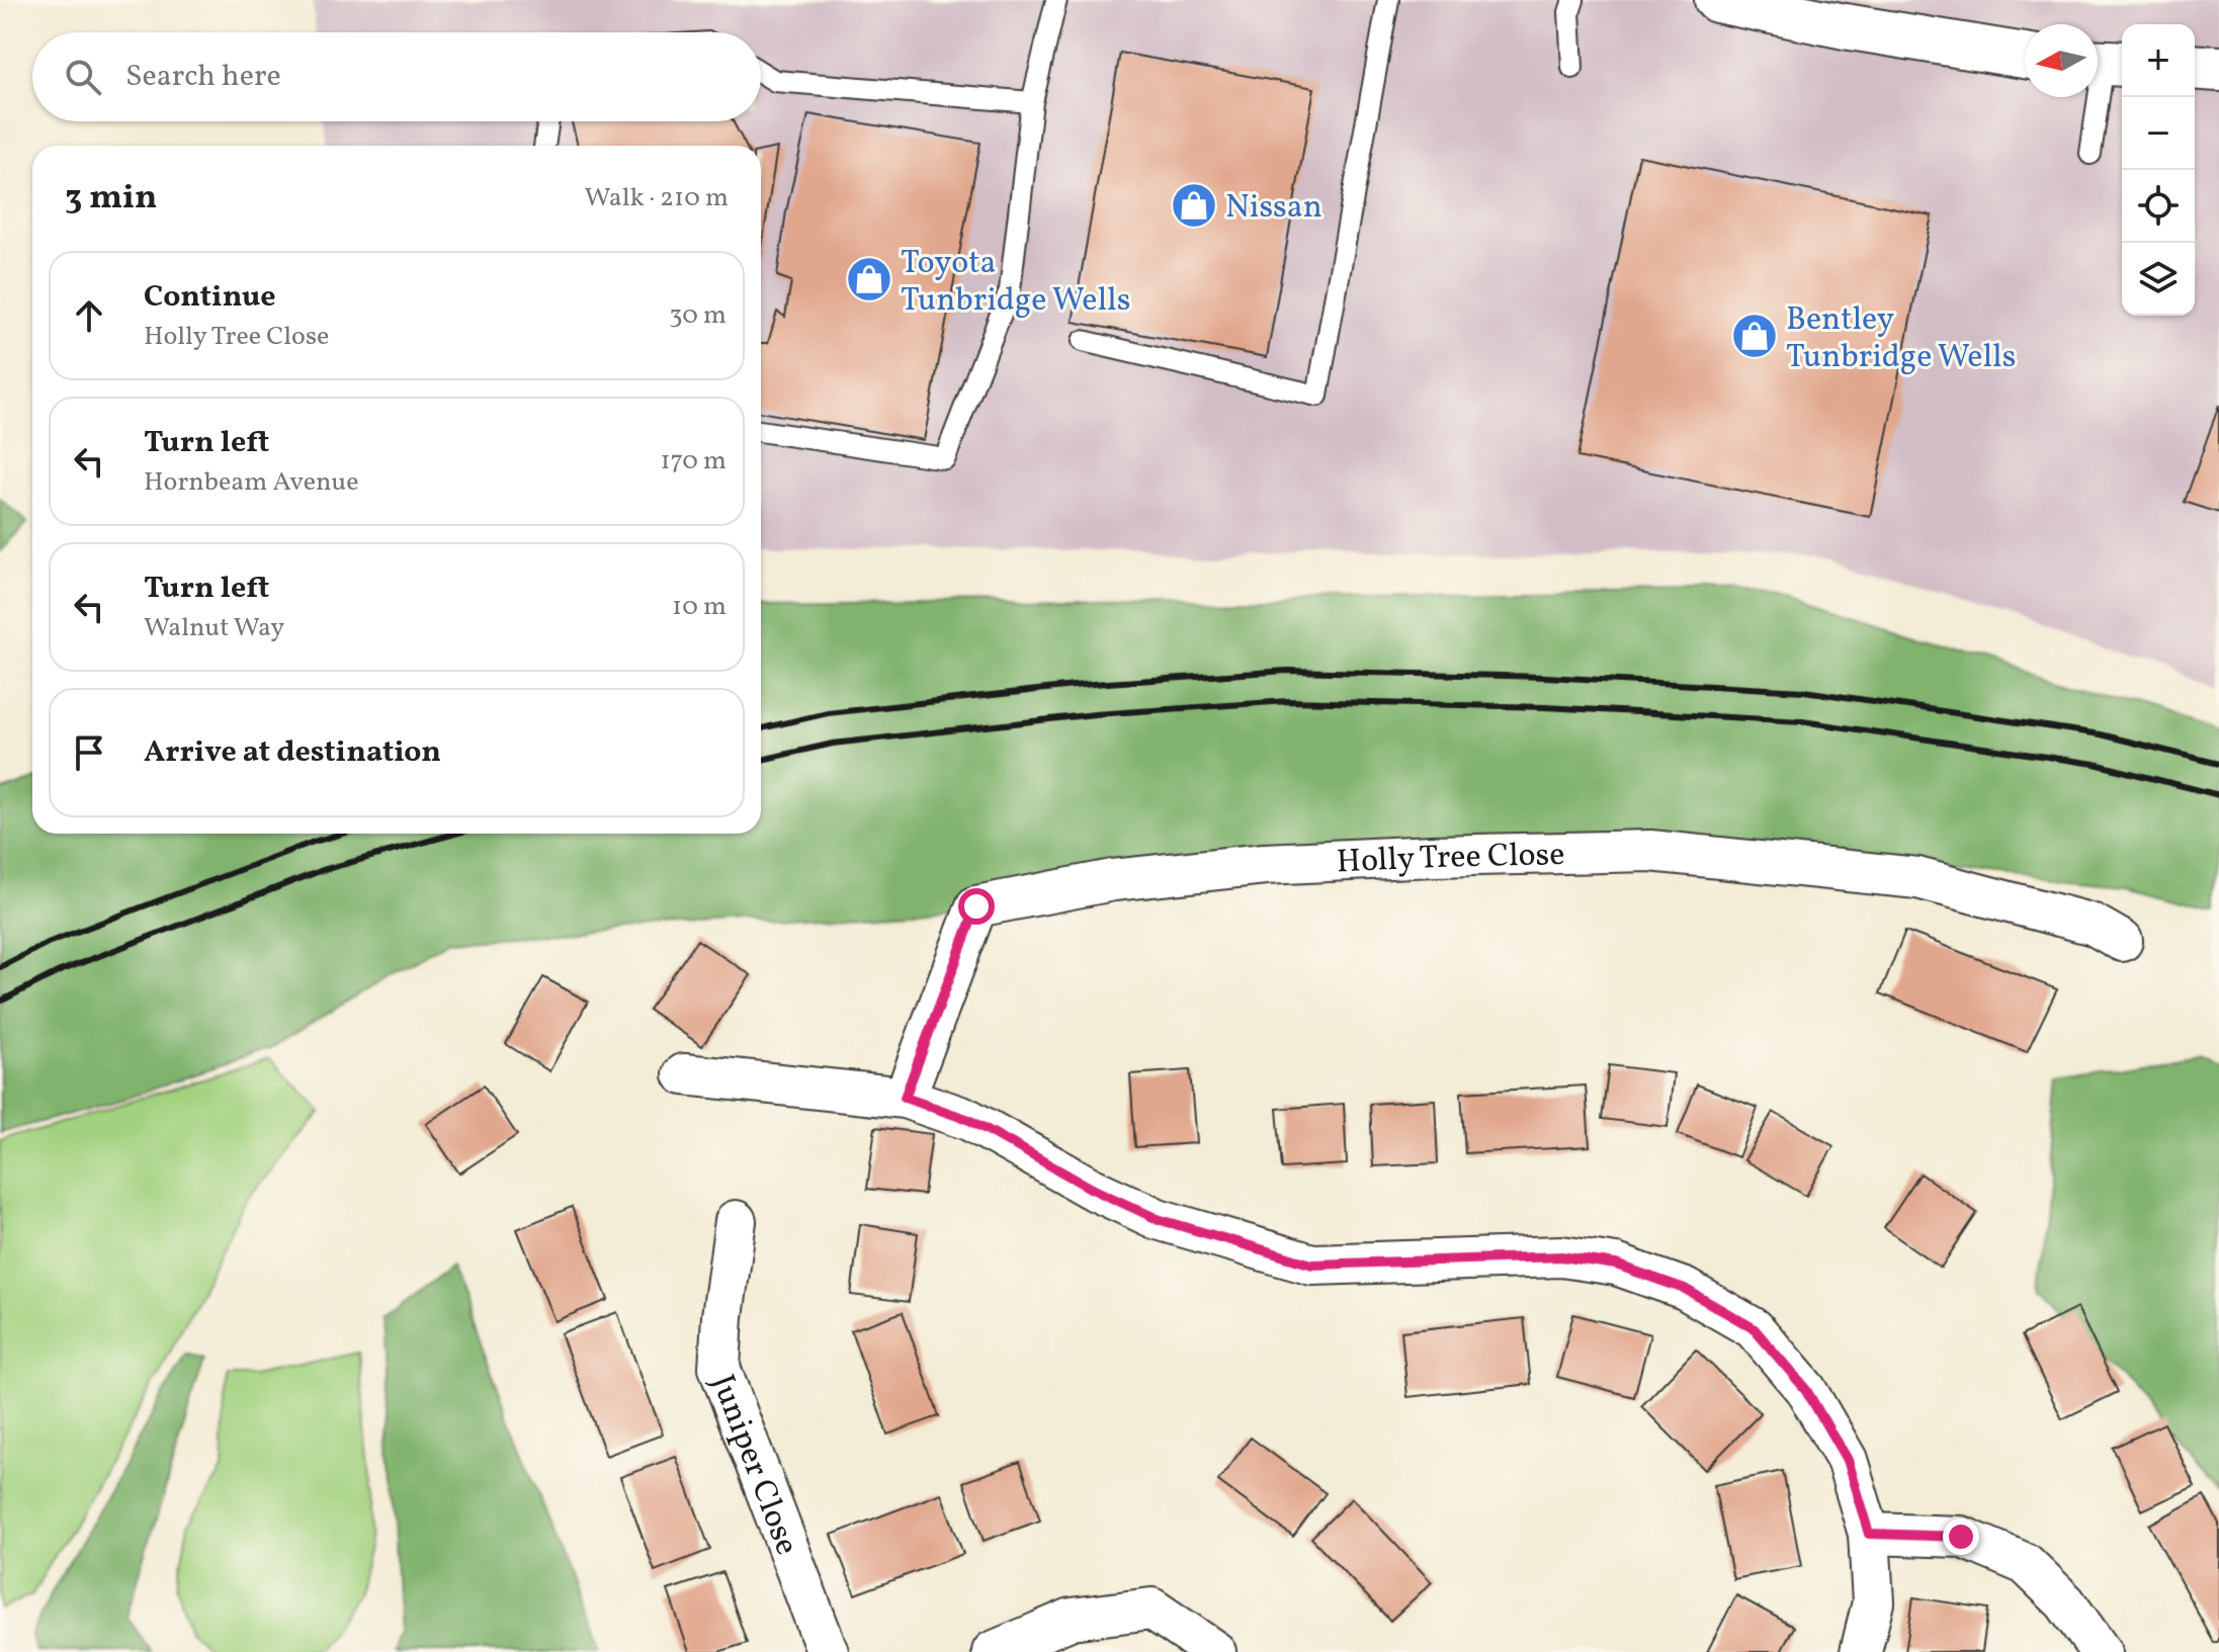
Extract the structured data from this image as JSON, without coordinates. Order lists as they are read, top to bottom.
{
  "streets": {
    "street": ["Holly Tree Close", "Juniper Close"]
  },
  "places": {
    "shop": ["Nissan", "Toyota Tunbridge Wells", "Bentley Tunbridge Wells"]
  },
  "north": "left",
  "page": {
    "map_buttons": ["+", "−"],
    "search": "Search here",
    "heading": ["3 min", "Walk · 210 m"],
    "list": [
      ["Continue", "Holly Tree Close", "30 m"],
      ["Turn left", "Hornbeam Avenue", "170 m"],
      ["Turn left", "Walnut Way", "10 m"],
      "Arrive at destination"
    ]
  }
}
